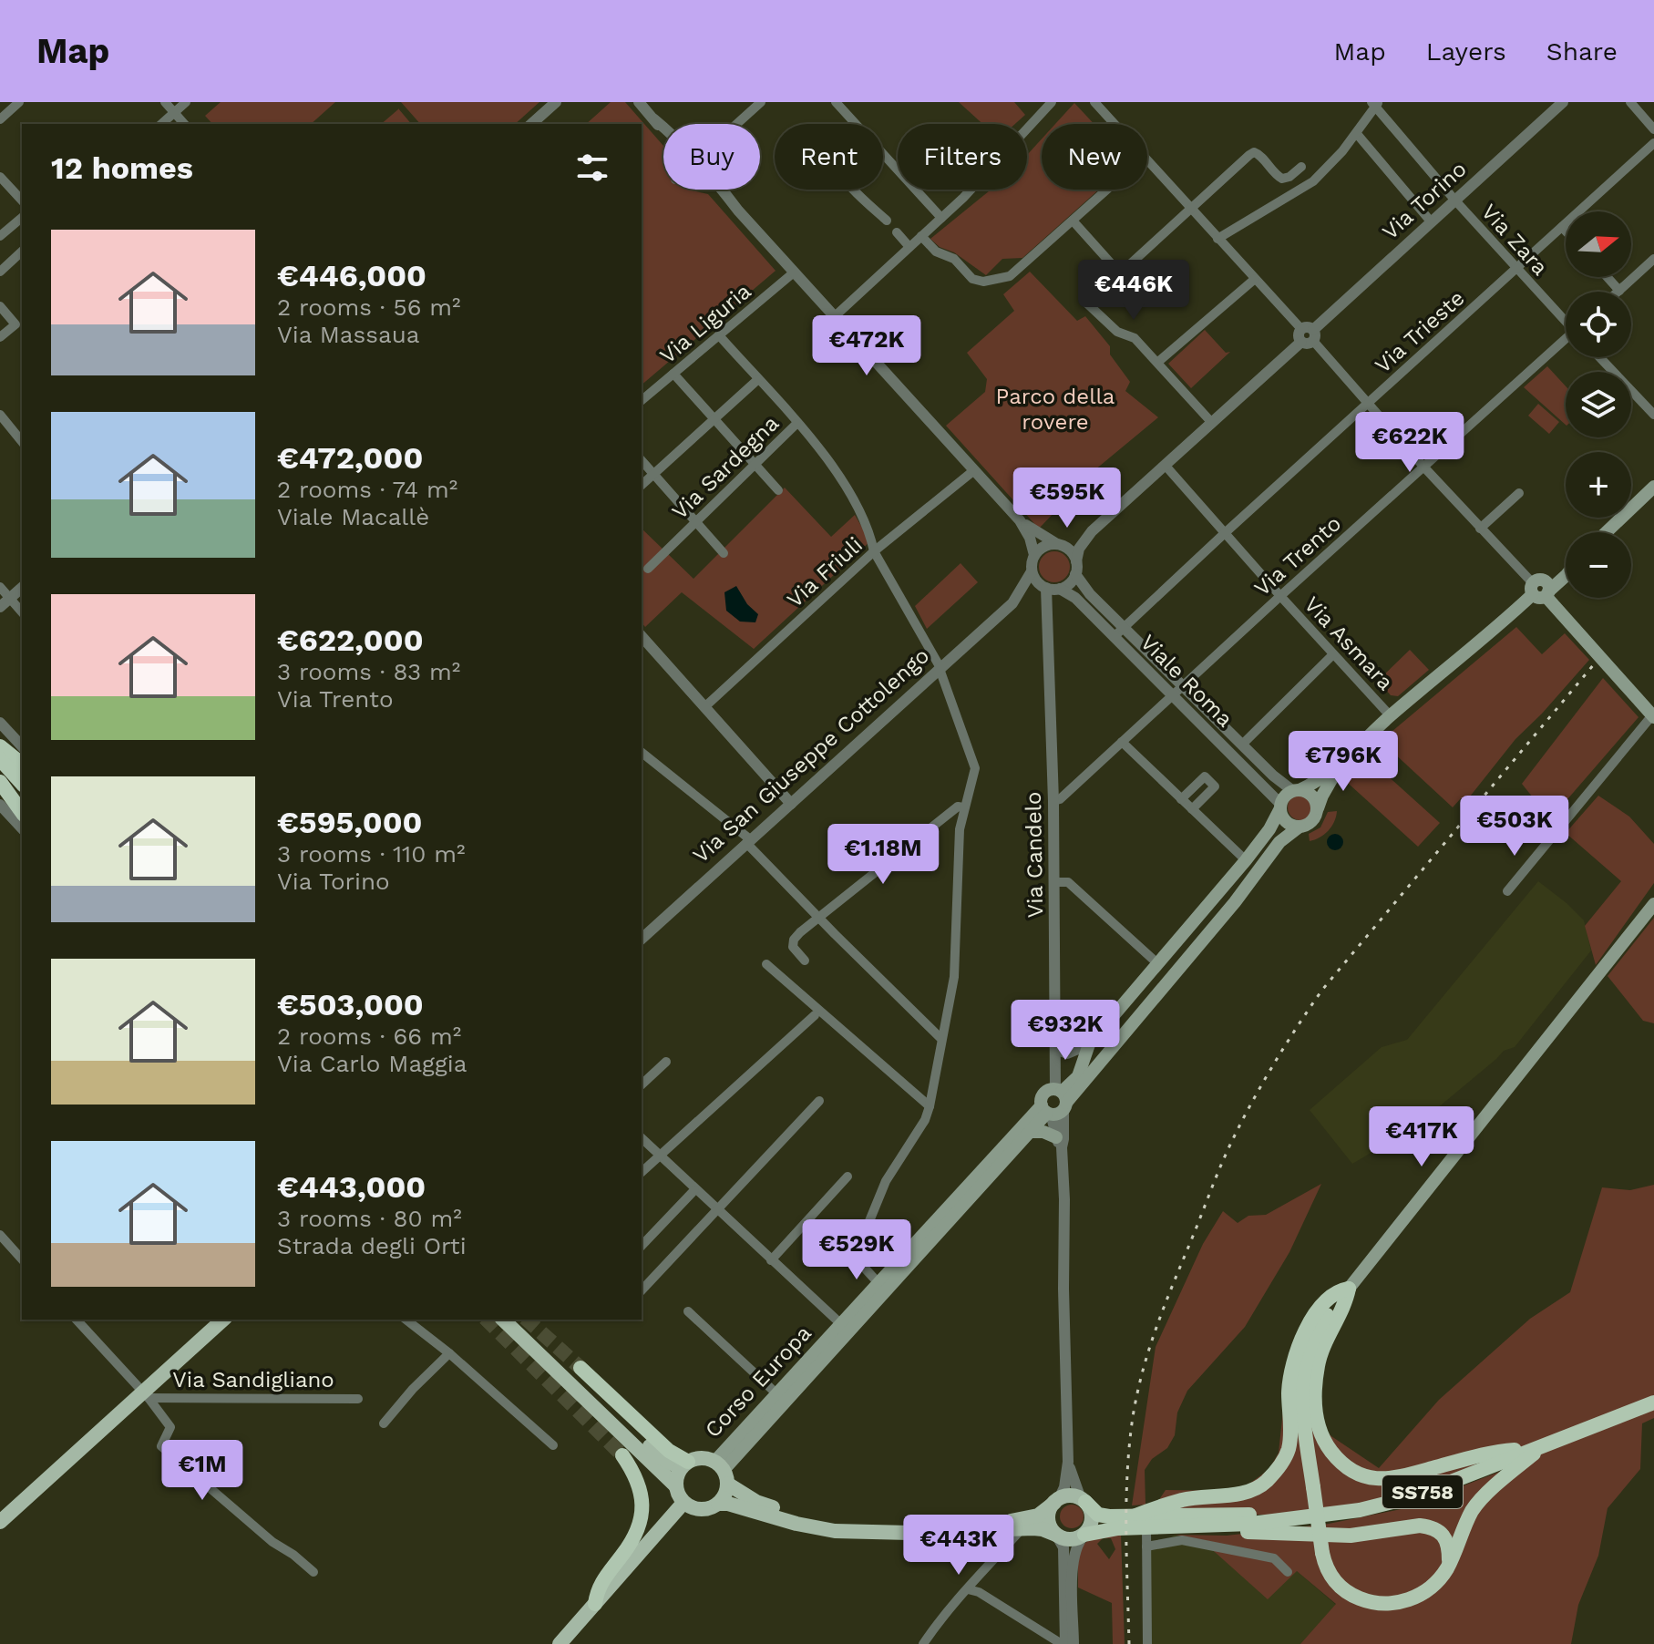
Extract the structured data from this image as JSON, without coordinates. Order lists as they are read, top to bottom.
{
  "streets": {
    "highway": ["SS758"],
    "main road": ["Corso Europa"],
    "street": [
      "Via Torino",
      "Via Zara",
      "Via Liguria",
      "Via Trieste",
      "Via Sardegna",
      "Via Trento",
      "Via Friuli",
      "Via Asmara",
      "Viale Roma",
      "Via San Giuseppe Cottolengo",
      "Via Candelo",
      "Via Sandigliano"
    ]
  },
  "crossings": [
    ["Via Torino", "Via Zara"],
    ["Via Torino", "Via Asmara"],
    ["Via Torino", "Viale Roma"],
    ["Via Torino", "Via San Giuseppe Cottolengo"],
    ["Via Torino", "Via Candelo"],
    ["Via Zara", "Via Trieste"],
    ["Via Trieste", "Via Asmara"],
    ["Via Trieste", "Viale Roma"],
    ["Via Trento", "Via Asmara"],
    ["Via Trento", "Viale Roma"],
    ["Via Trento", "Via Candelo"],
    ["Viale Roma", "Via San Giuseppe Cottolengo"],
    ["Viale Roma", "Via Candelo"],
    ["Via San Giuseppe Cottolengo", "Via Candelo"],
    ["Via Candelo", "Corso Europa"],
    ["Via Candelo", "SS758"]
  ],
  "parks": ["Parco della rovere"],
  "north": "right",
  "page": {
    "header": "Map",
    "nav": ["Map", "Layers", "Share"],
    "chip": [
      "Buy",
      "Rent",
      "Filters",
      "New"
    ],
    "heading": "12 homes",
    "map_buttons": ["+", "−"],
    "list": [
      {
        "name": "€446,000",
        "note": "2 rooms · 56 m² · Via Massaua"
      },
      {
        "name": "€472,000",
        "note": "2 rooms · 74 m² · Viale Macallè"
      },
      {
        "name": "€622,000",
        "note": "3 rooms · 83 m² · Via Trento"
      },
      {
        "name": "€595,000",
        "note": "3 rooms · 110 m² · Via Torino"
      },
      {
        "name": "€503,000",
        "note": "2 rooms · 66 m² · Via Carlo Maggia"
      },
      {
        "name": "€443,000",
        "note": "3 rooms · 80 m² · Strada degli Orti"
      }
    ],
    "price": [
      "€446K",
      "€472K",
      "€622K",
      "€595K",
      "€796K",
      "€503K",
      "€1.18M",
      "€932K",
      "€417K",
      "€529K",
      "€1M",
      "€443K"
    ]
  }
}
